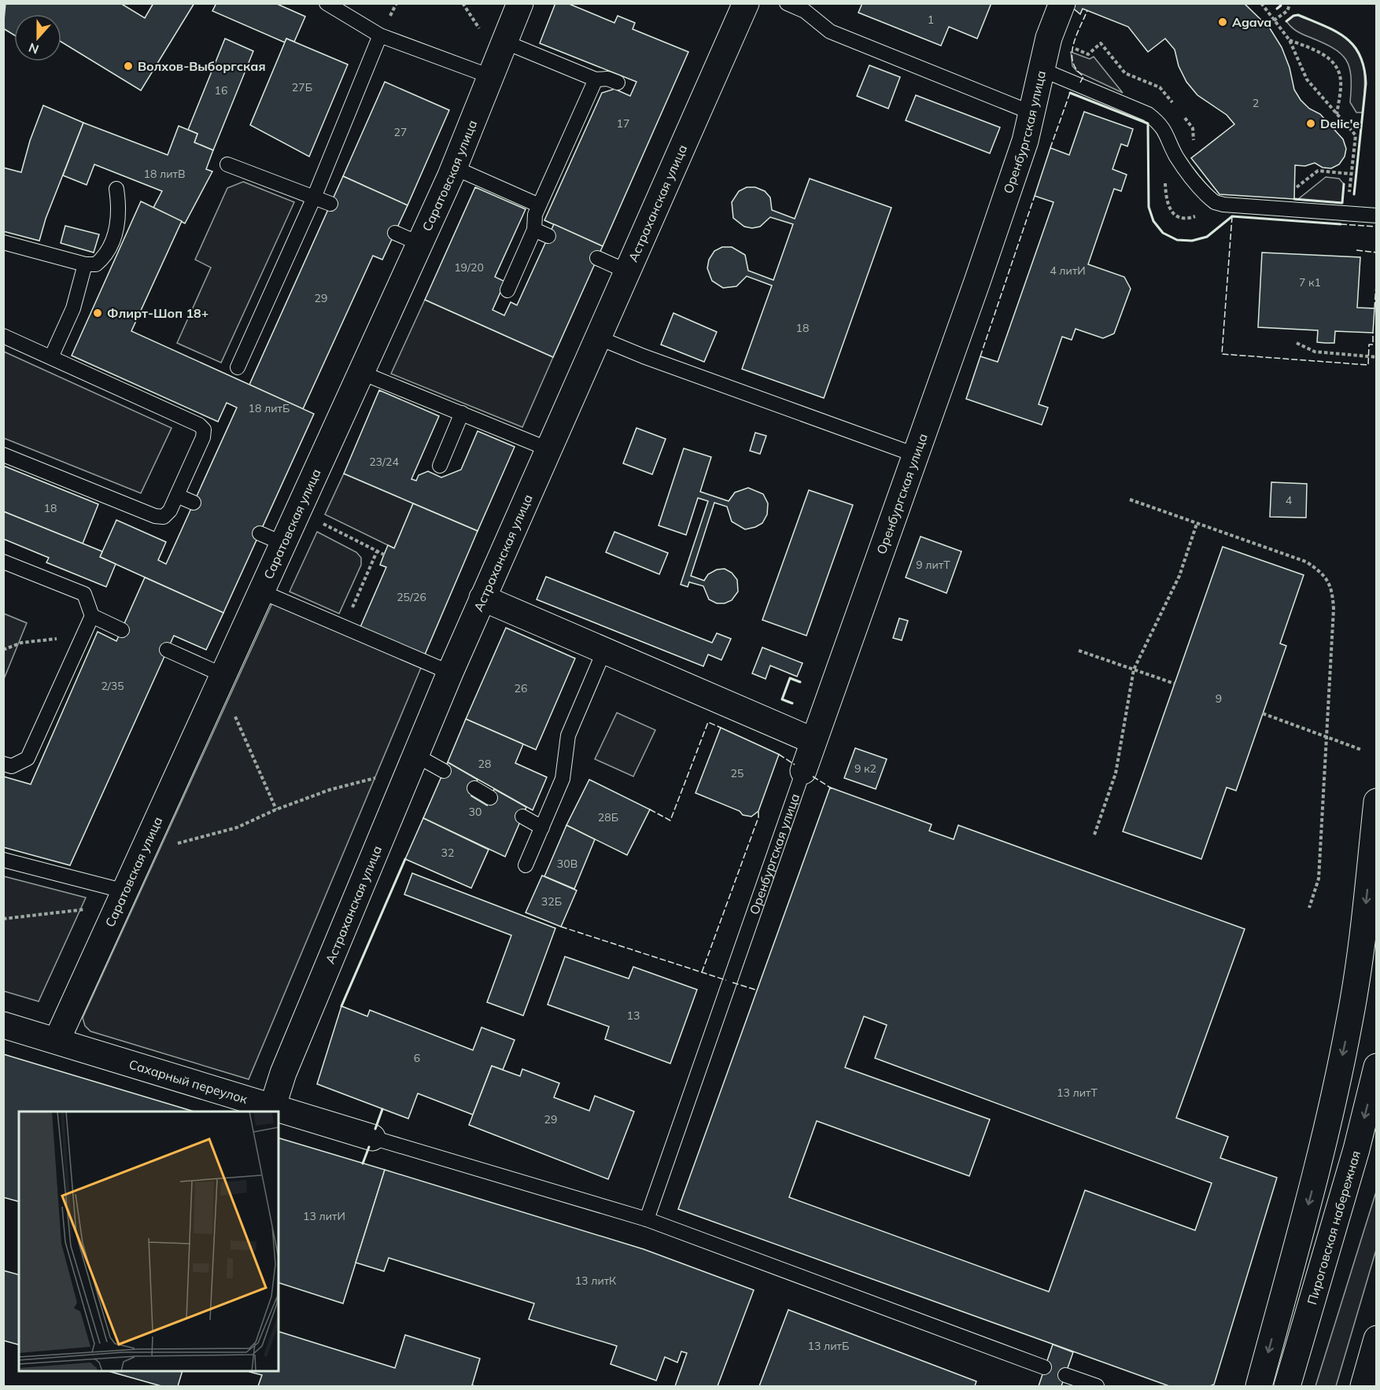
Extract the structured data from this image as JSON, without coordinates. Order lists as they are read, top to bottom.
{
  "streets": {
    "street": [
      "Оренбургская улица",
      "Саратовская улица",
      "Астраханская улица",
      "Сахарный переулок",
      "Пироговская набережная"
    ]
  },
  "crossings": [
    ["Саратовская улица", "Сахарный переулок"],
    ["Астраханская улица", "Сахарный переулок"]
  ],
  "places": [
    "Agava",
    "Волхов-Выборгская",
    "Delic'e",
    "Флирт-Шоп 18+"
  ],
  "house_numbers": [
    "1",
    "27Б",
    "16",
    "2",
    "17",
    "27",
    "18 литВ",
    "19/20",
    "4 литИ",
    "7 к1",
    "29",
    "18",
    "18 литБ",
    "23/24",
    "4",
    "18",
    "9 литТ",
    "25/26",
    "2/35",
    "26",
    "9",
    "28",
    "9 к2",
    "25",
    "30",
    "28Б",
    "32",
    "30В",
    "32Б",
    "13",
    "6",
    "13 литТ",
    "29",
    "13 литИ",
    "13 литК",
    "13 литБ"
  ],
  "north": "bottom"
}
